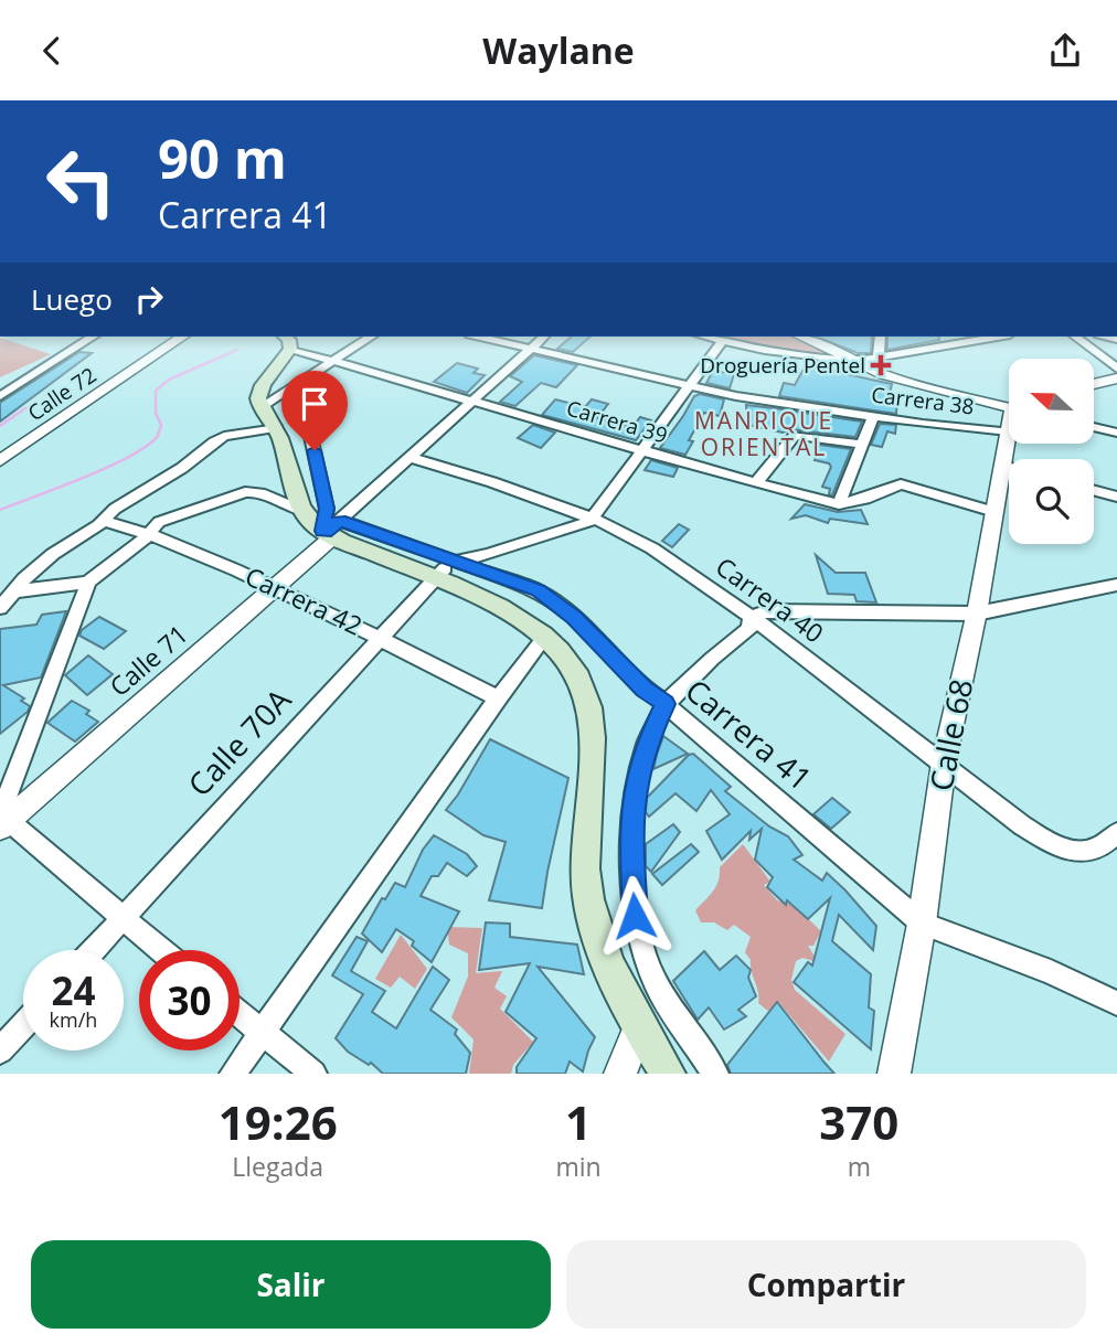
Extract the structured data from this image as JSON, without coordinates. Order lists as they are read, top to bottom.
{
  "streets": {
    "main road": ["Carrera 41"],
    "street": [
      "Calle 72",
      "Carrera 38",
      "Carrera 39",
      "Carrera 40",
      "Carrera 42",
      "Calle 71",
      "Calle 68",
      "Calle 70A"
    ]
  },
  "crossings": [
    ["Carrera 38", "Calle 71"],
    ["Carrera 38", "Calle 68"],
    ["Carrera 39", "Calle 71"],
    ["Carrera 39", "Calle 68"],
    ["Carrera 40", "Calle 71"],
    ["Carrera 40", "Calle 68"],
    ["Carrera 42", "Calle 71"],
    ["Carrera 42", "Calle 70A"],
    ["Calle 71", "Carrera 41"],
    ["Carrera 41", "Calle 68"],
    ["Carrera 41", "Calle 70A"]
  ],
  "districts": ["MANRIQUE ORIENTAL"],
  "places": {
    "health": ["Droguería Pentel"]
  },
  "north": "left",
  "page": {
    "header": "Waylane",
    "turn": ["90 m", "Carrera 41"],
    "then": "Luego",
    "speed": "24 km/h",
    "limit": "30",
    "eta": [
      "19:26",
      "Llegada",
      "1",
      "min",
      "370",
      "m"
    ],
    "buttons": ["Salir", "Compartir"]
  }
}
